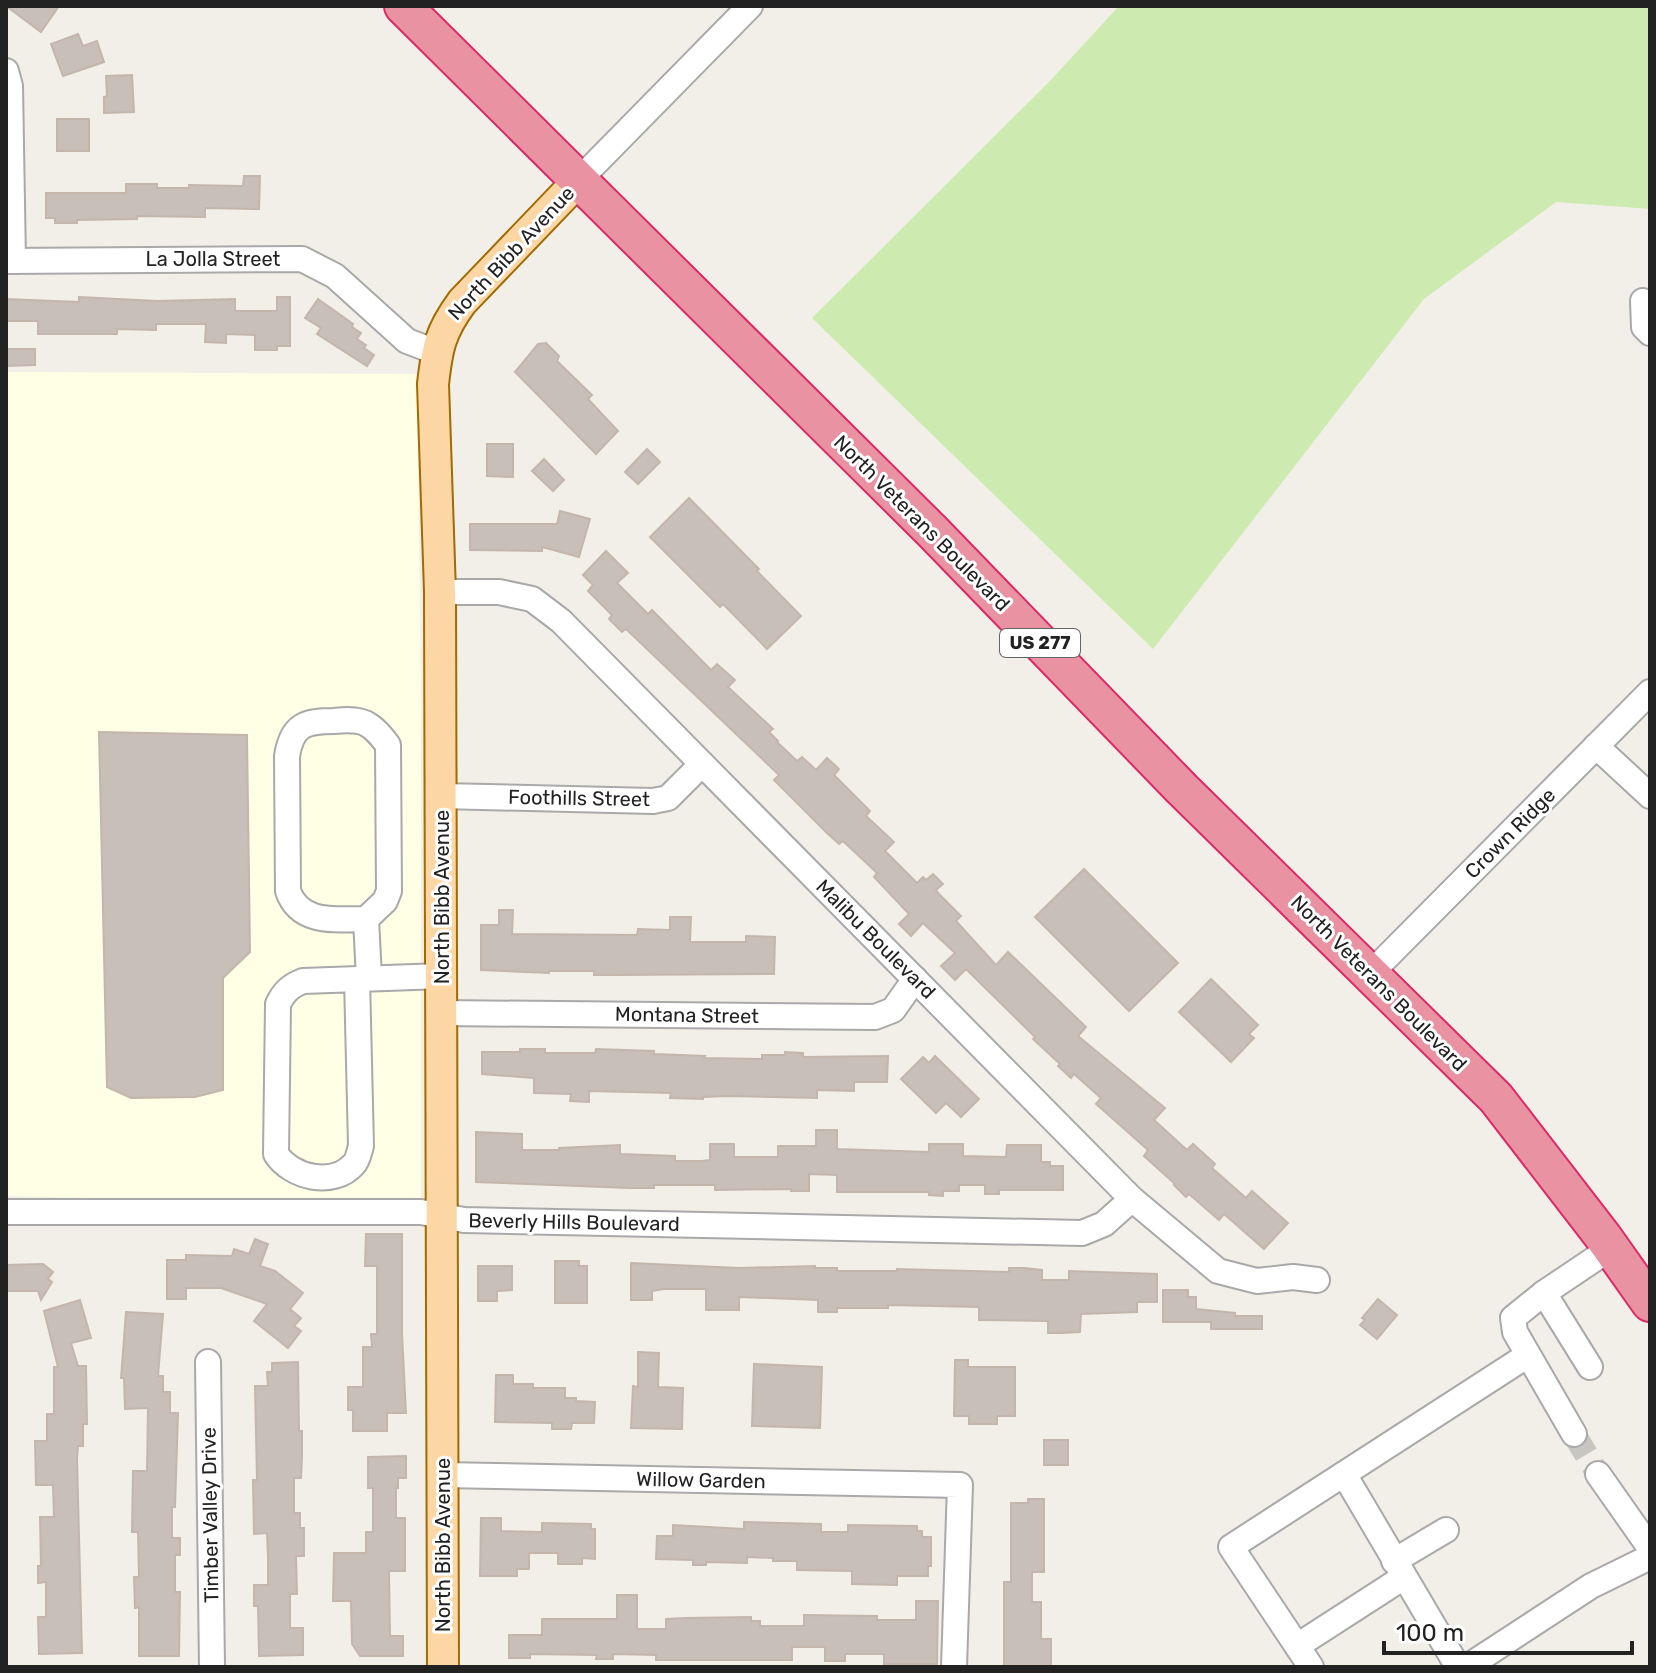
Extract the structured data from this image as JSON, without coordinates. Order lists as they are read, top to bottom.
{
  "streets": {
    "highway": ["North Veterans Boulevard", "US 277"],
    "main road": ["North Bibb Avenue"],
    "street": [
      "La Jolla Street",
      "Foothills Street",
      "Crown Ridge",
      "Malibu Boulevard",
      "Montana Street",
      "Beverly Hills Boulevard",
      "Willow Garden",
      "Timber Valley Drive"
    ]
  },
  "crossings": [
    ["North Bibb Avenue", "La Jolla Street"],
    ["North Bibb Avenue", "North Veterans Boulevard"],
    ["North Bibb Avenue", "Foothills Street"],
    ["North Bibb Avenue", "Malibu Boulevard"],
    ["North Bibb Avenue", "Montana Street"],
    ["North Bibb Avenue", "Beverly Hills Boulevard"],
    ["North Bibb Avenue", "Willow Garden"],
    ["North Veterans Boulevard", "Crown Ridge"],
    ["Foothills Street", "Malibu Boulevard"],
    ["Malibu Boulevard", "Montana Street"],
    ["Malibu Boulevard", "Beverly Hills Boulevard"]
  ],
  "scale_bar": "100 m"
}
